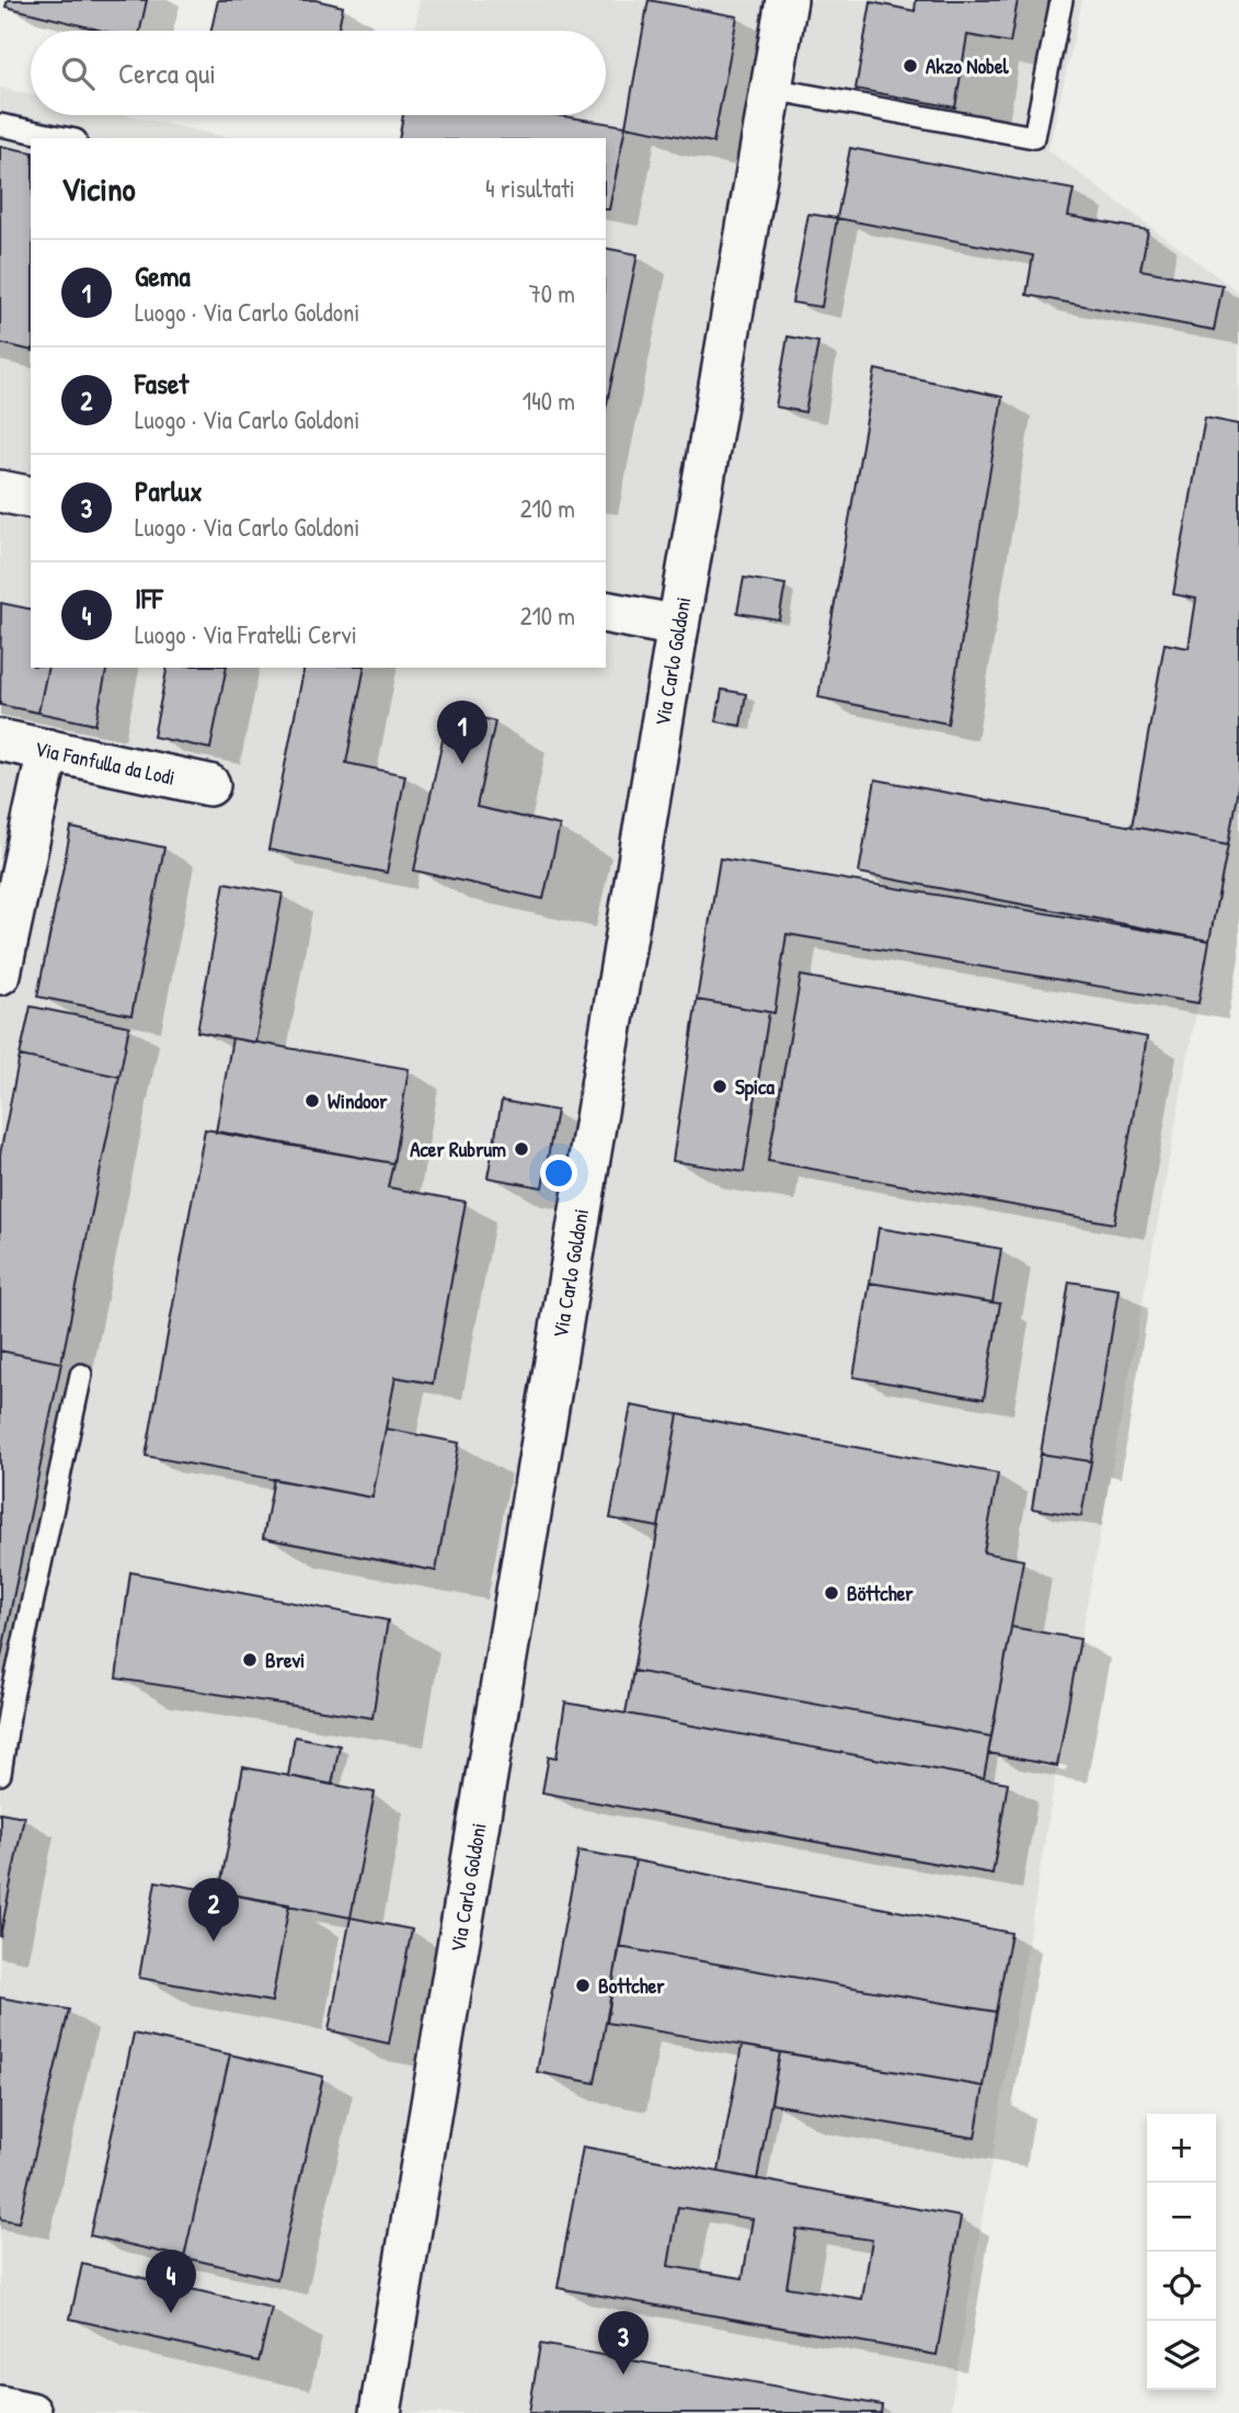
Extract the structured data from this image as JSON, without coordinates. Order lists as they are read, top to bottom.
{
  "streets": {
    "street": ["Via Carlo Goldoni", "Via Fanfulla da Lodi"]
  },
  "places": [
    "Akzo Nobel",
    "Spica",
    "Windoor",
    "Acer Rubrum",
    "Böttcher",
    "Brevi",
    "Bottcher"
  ],
  "page": {
    "search": "Cerca qui",
    "heading": ["Vicino", "4 risultati"],
    "list": [
      {
        "mark": "1",
        "name": "Gema",
        "note": "Luogo · Via Carlo Goldoni",
        "value": "70 m"
      },
      {
        "mark": "2",
        "name": "Faset",
        "note": "Luogo · Via Carlo Goldoni",
        "value": "140 m"
      },
      {
        "mark": "3",
        "name": "Parlux",
        "note": "Luogo · Via Carlo Goldoni",
        "value": "210 m"
      },
      {
        "mark": "4",
        "name": "IFF",
        "note": "Luogo · Via Fratelli Cervi",
        "value": "210 m"
      }
    ],
    "pins": [
      "1",
      "2",
      "4",
      "3"
    ],
    "map_buttons": ["+", "−"]
  }
}
